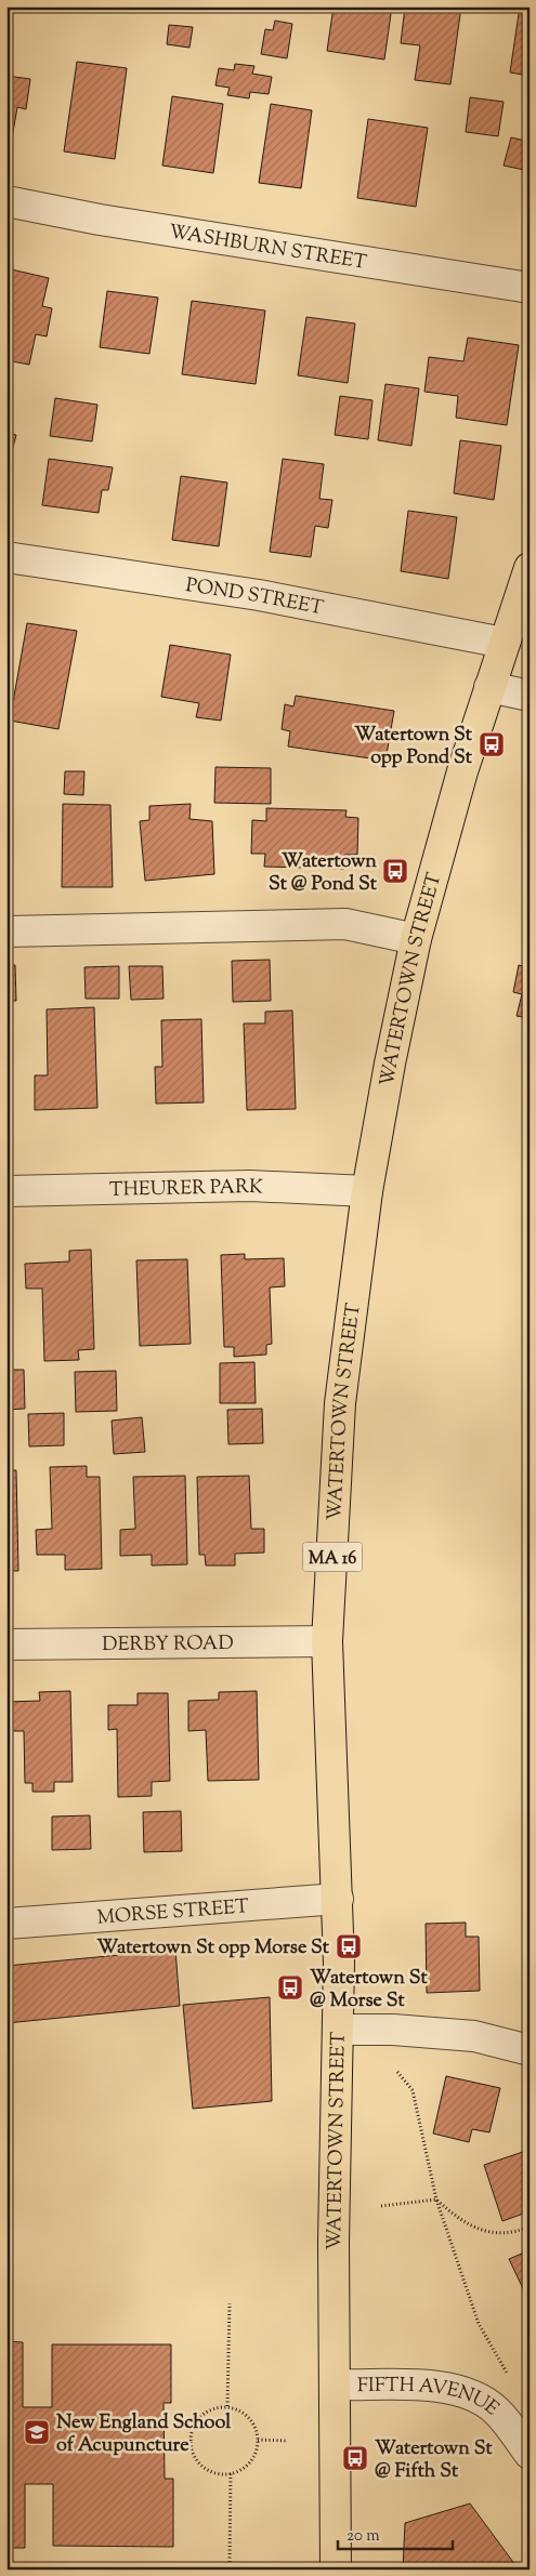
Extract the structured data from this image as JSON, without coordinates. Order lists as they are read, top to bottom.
{
  "streets": {
    "main road": ["WATERTOWN STREET", "MA 16"],
    "street": [
      "WASHBURN STREET",
      "POND STREET",
      "THEURER PARK",
      "DERBY ROAD",
      "MORSE STREET",
      "FIFTH AVENUE"
    ]
  },
  "crossings": [
    ["POND STREET", "WATERTOWN STREET"],
    ["WATERTOWN STREET", "THEURER PARK"],
    ["WATERTOWN STREET", "DERBY ROAD"],
    ["WATERTOWN STREET", "MORSE STREET"],
    ["WATERTOWN STREET", "FIFTH AVENUE"]
  ],
  "places": {
    "bus stop": [
      "Watertown St opp Pond St",
      "Watertown St @ Pond St",
      "Watertown St opp Morse St",
      "Watertown St @ Morse St",
      "Watertown St @ Fifth St"
    ],
    "school or university": ["New England School of Acupuncture"]
  },
  "scale_bar": "20 m"
}
